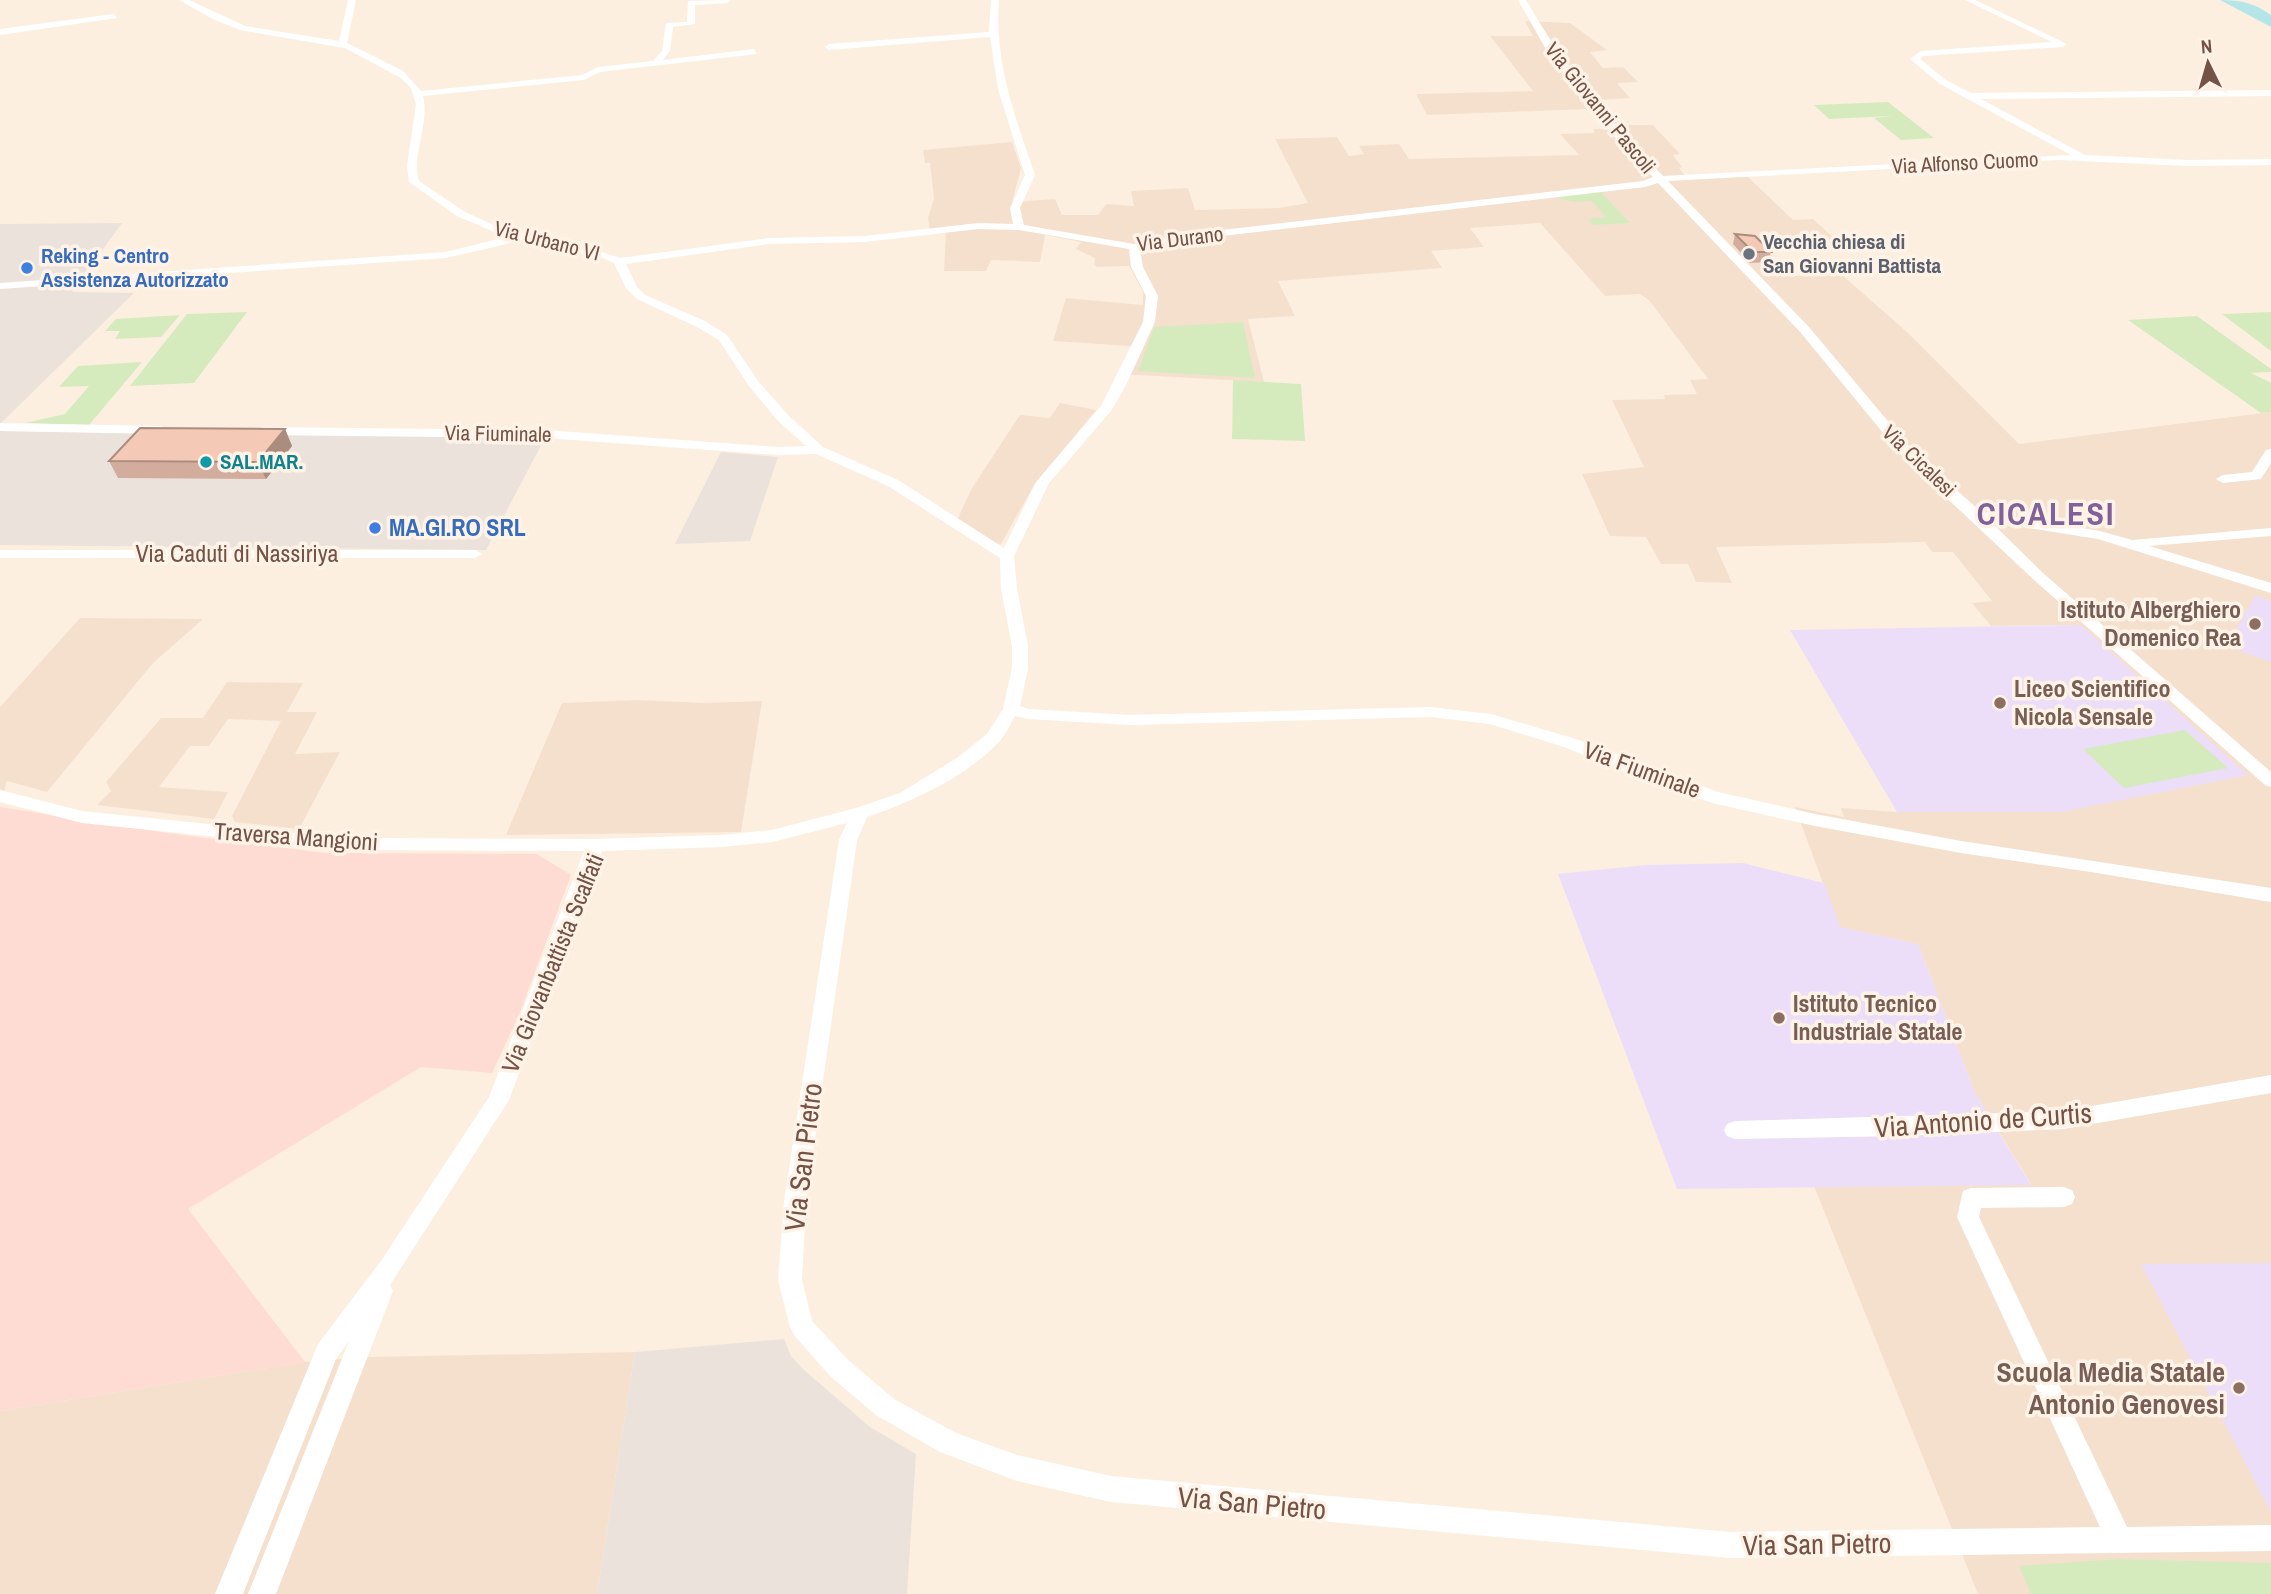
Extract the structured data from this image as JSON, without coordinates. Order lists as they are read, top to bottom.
{
  "streets": {
    "street": [
      "Via Giovanni Pascoli",
      "Via Alfonso Cuomo",
      "Via Durano",
      "Via Urbano VI",
      "Via Fiuminale",
      "Via Cicalesi",
      "Via Caduti di Nassiriya",
      "Traversa Mangioni",
      "Via Giovanbattista Scalfati",
      "Via Antonio de Curtis",
      "Via San Pietro"
    ]
  },
  "crossings": [
    ["Via Giovanni Pascoli", "Via Alfonso Cuomo"],
    ["Via Giovanni Pascoli", "Via Durano"],
    ["Via Giovanni Pascoli", "Via Cicalesi"],
    ["Via Alfonso Cuomo", "Via Durano"],
    ["Via Alfonso Cuomo", "Via Cicalesi"],
    ["Via Durano", "Via Urbano VI"],
    ["Via Durano", "Via Cicalesi"],
    ["Via Urbano VI", "Via Fiuminale"],
    ["Traversa Mangioni", "Via Giovanbattista Scalfati"],
    ["Via Giovanbattista Scalfati", "Via San Pietro"]
  ],
  "districts": ["CICALESI"],
  "places": [
    "Vecchia chiesa di San Giovanni Battista",
    "Reking - Centro Assistenza Autorizzato",
    "SAL.MAR.",
    "MA.GI.RO SRL",
    "Istituto Alberghiero Domenico Rea",
    "Liceo Scientifico Nicola Sensale",
    "Istituto Tecnico Industriale Statale",
    "Scuola Media Statale Antonio Genovesi"
  ],
  "north": "top"
}
